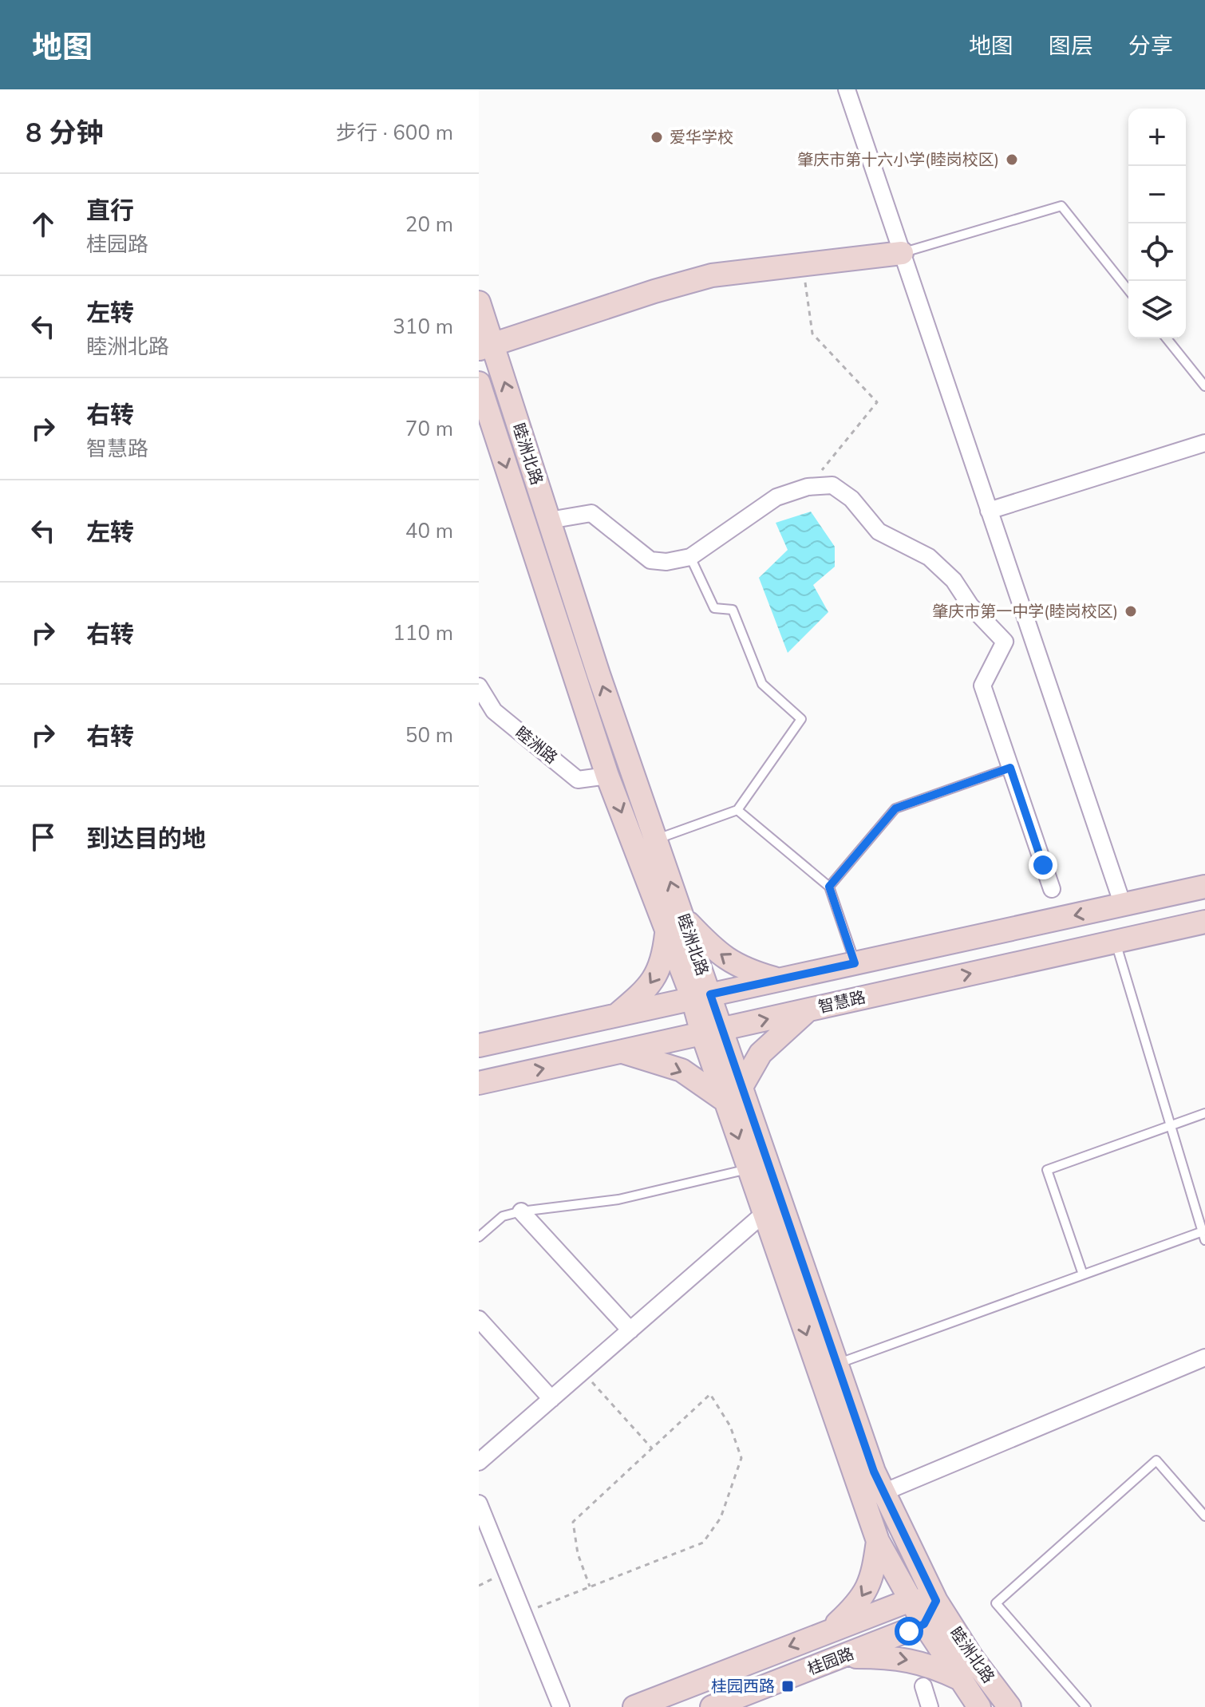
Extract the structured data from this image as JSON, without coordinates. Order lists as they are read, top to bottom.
{
  "streets": {
    "main road": ["睦洲北路", "智慧路", "桂园路"],
    "street": ["睦洲路"]
  },
  "crossings": [
    ["睦洲北路", "睦洲路"],
    ["睦洲北路", "智慧路"],
    ["睦洲北路", "桂园路"]
  ],
  "places": {
    "other": ["爱华学校", "肇庆市第十六小学(睦岗校区)", "肇庆市第一中学(睦岗校区)"],
    "transit": ["桂园西路"]
  },
  "page": {
    "header": "地图",
    "nav": ["地图", "图层", "分享"],
    "heading": ["8 分钟", "步行 · 600 m"],
    "map_buttons": ["+", "−"],
    "list": [
      ["直行", "桂园路", "20 m"],
      ["左转", "睦洲北路", "310 m"],
      ["右转", "智慧路", "70 m"],
      ["左转", "40 m"],
      ["右转", "110 m"],
      ["右转", "50 m"],
      "到达目的地"
    ]
  }
}
